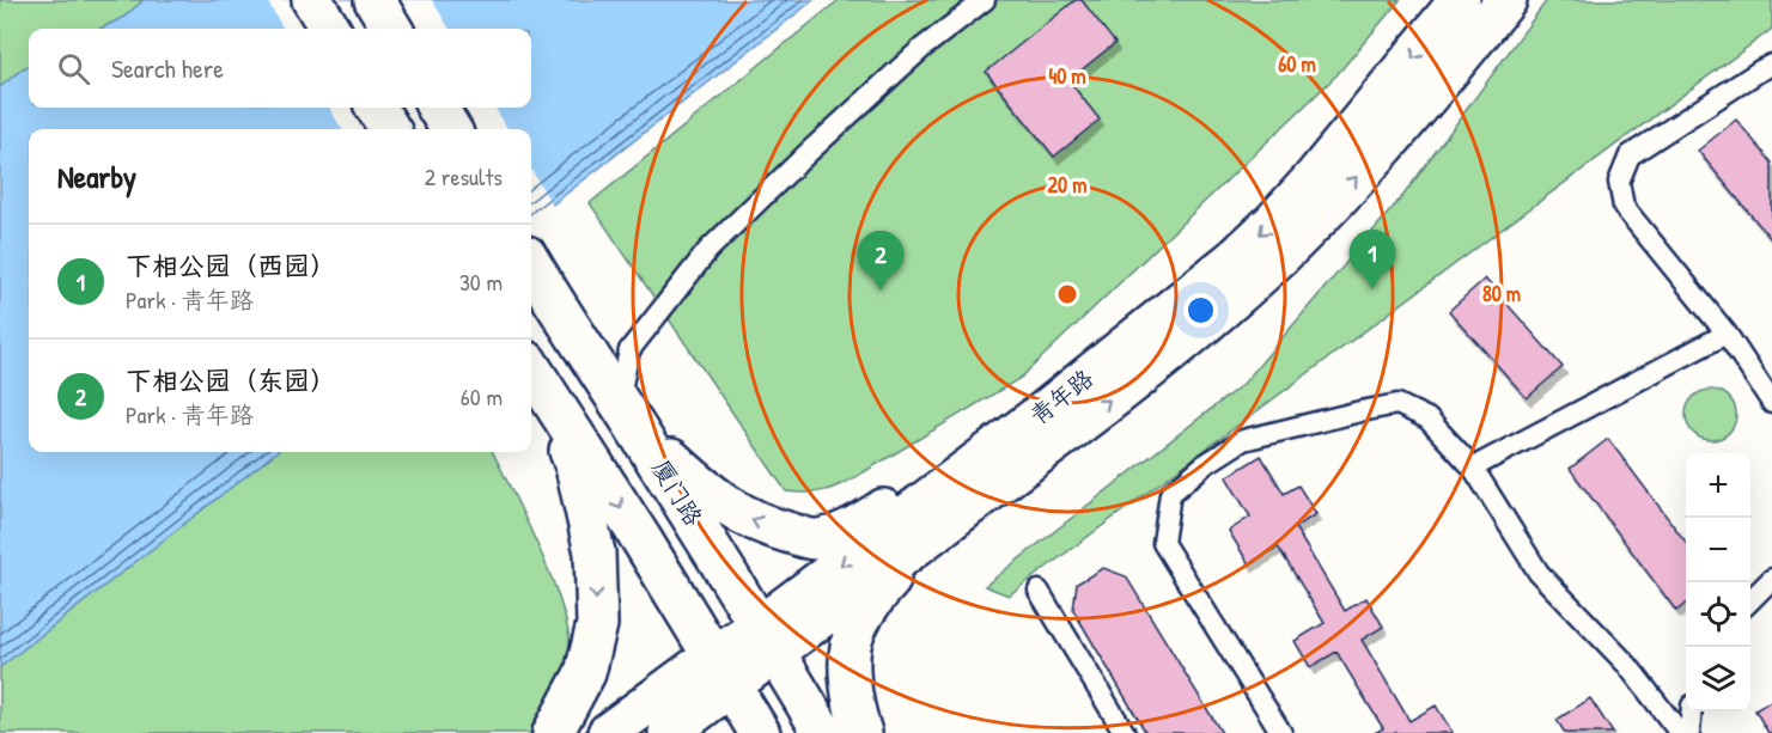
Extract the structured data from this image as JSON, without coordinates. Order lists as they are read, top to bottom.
{
  "streets": {
    "street": ["青年路", "厦门路"]
  },
  "crossings": [
    ["青年路", "厦门路"]
  ],
  "page": {
    "search": "Search here",
    "heading": ["Nearby", "2 results"],
    "list": [
      {
        "mark": "1",
        "name": "下相公园（西园）",
        "note": "Park · 青年路",
        "value": "30 m"
      },
      {
        "mark": "2",
        "name": "下相公园（东园）",
        "note": "Park · 青年路",
        "value": "60 m"
      }
    ],
    "pins": ["1", "2"],
    "map_buttons": ["+", "−"]
  },
  "rings": [
    "60 m",
    "40 m",
    "20 m",
    "80 m"
  ]
}
